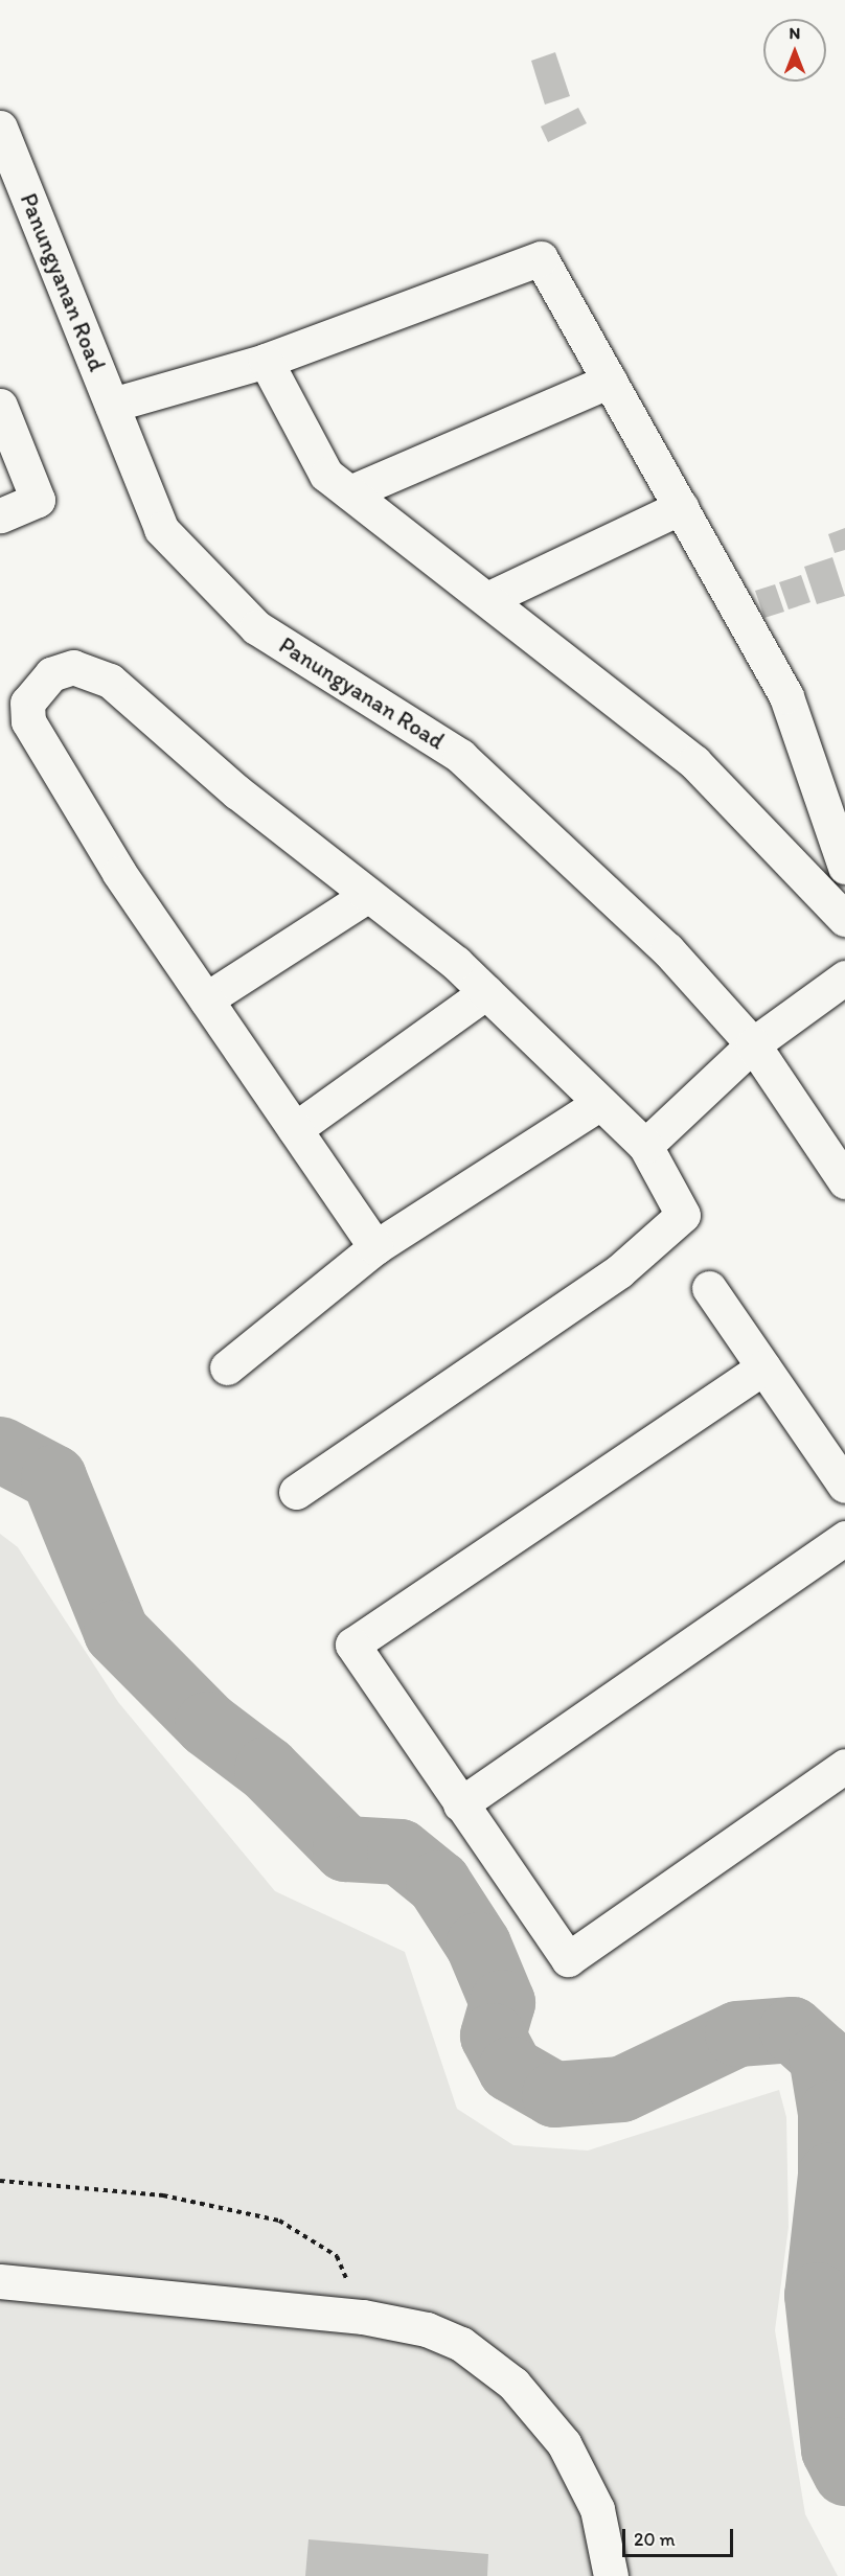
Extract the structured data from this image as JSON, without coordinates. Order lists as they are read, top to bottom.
{
  "streets": {
    "street": ["Panungyanan Road"]
  },
  "scale_bar": "20 m",
  "north": "top"
}
